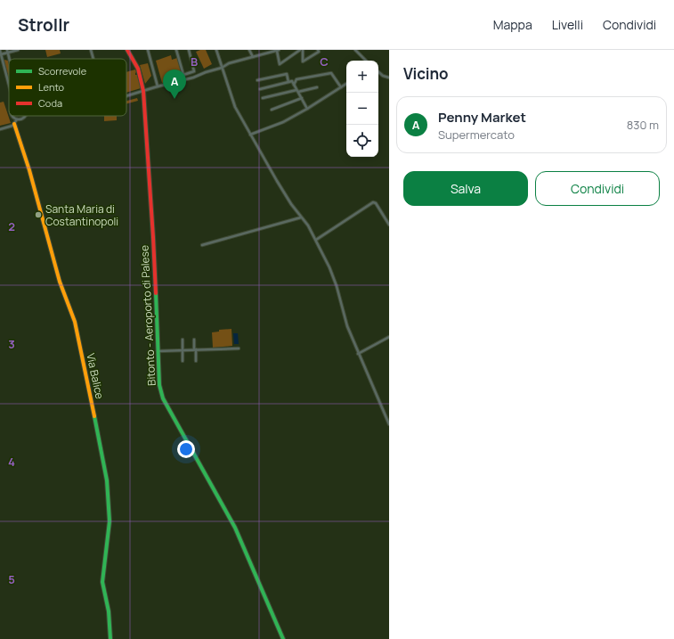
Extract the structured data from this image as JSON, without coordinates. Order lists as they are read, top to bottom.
{
  "streets": {
    "main road": ["Bitonto - Aeroporto di Palese", "Via Balice"]
  },
  "places": ["Santa Maria di Costantinopoli"],
  "legend": ["Scorrevole", "Lento", "Coda"],
  "page": {
    "header": "Strollr",
    "nav": ["Mappa", "Livelli", "Condividi"],
    "heading": "Vicino",
    "map_buttons": ["+", "−"],
    "pins": "A",
    "list": [
      {
        "mark": "A",
        "name": "Penny Market",
        "note": "Supermercato",
        "value": "830 m"
      }
    ],
    "buttons": ["Salva", "Condividi"]
  },
  "grid": {
    "columns": ["B", "C"],
    "rows": [
      "2",
      "3",
      "4",
      "5"
    ]
  }
}
